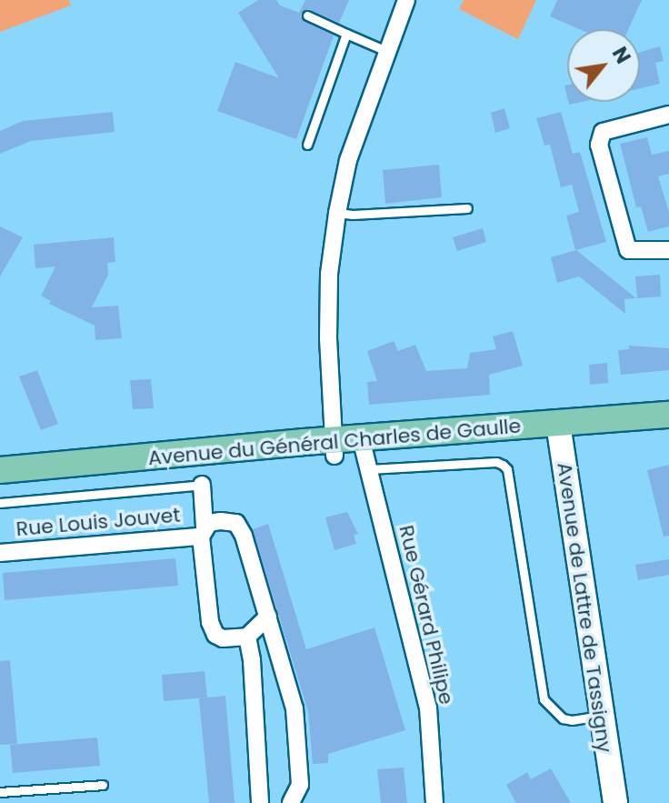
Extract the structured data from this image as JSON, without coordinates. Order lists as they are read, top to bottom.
{
  "streets": {
    "main road": ["Avenue du Général Charles de Gaulle", "Avenue de Lattre de Tassigny"],
    "street": ["Rue Louis Jouvet", "Rue Gérard Philipe"]
  },
  "crossings": [
    ["Avenue du Général Charles de Gaulle", "Avenue de Lattre de Tassigny"],
    ["Avenue du Général Charles de Gaulle", "Rue Gérard Philipe"]
  ],
  "north": "top right"
}
